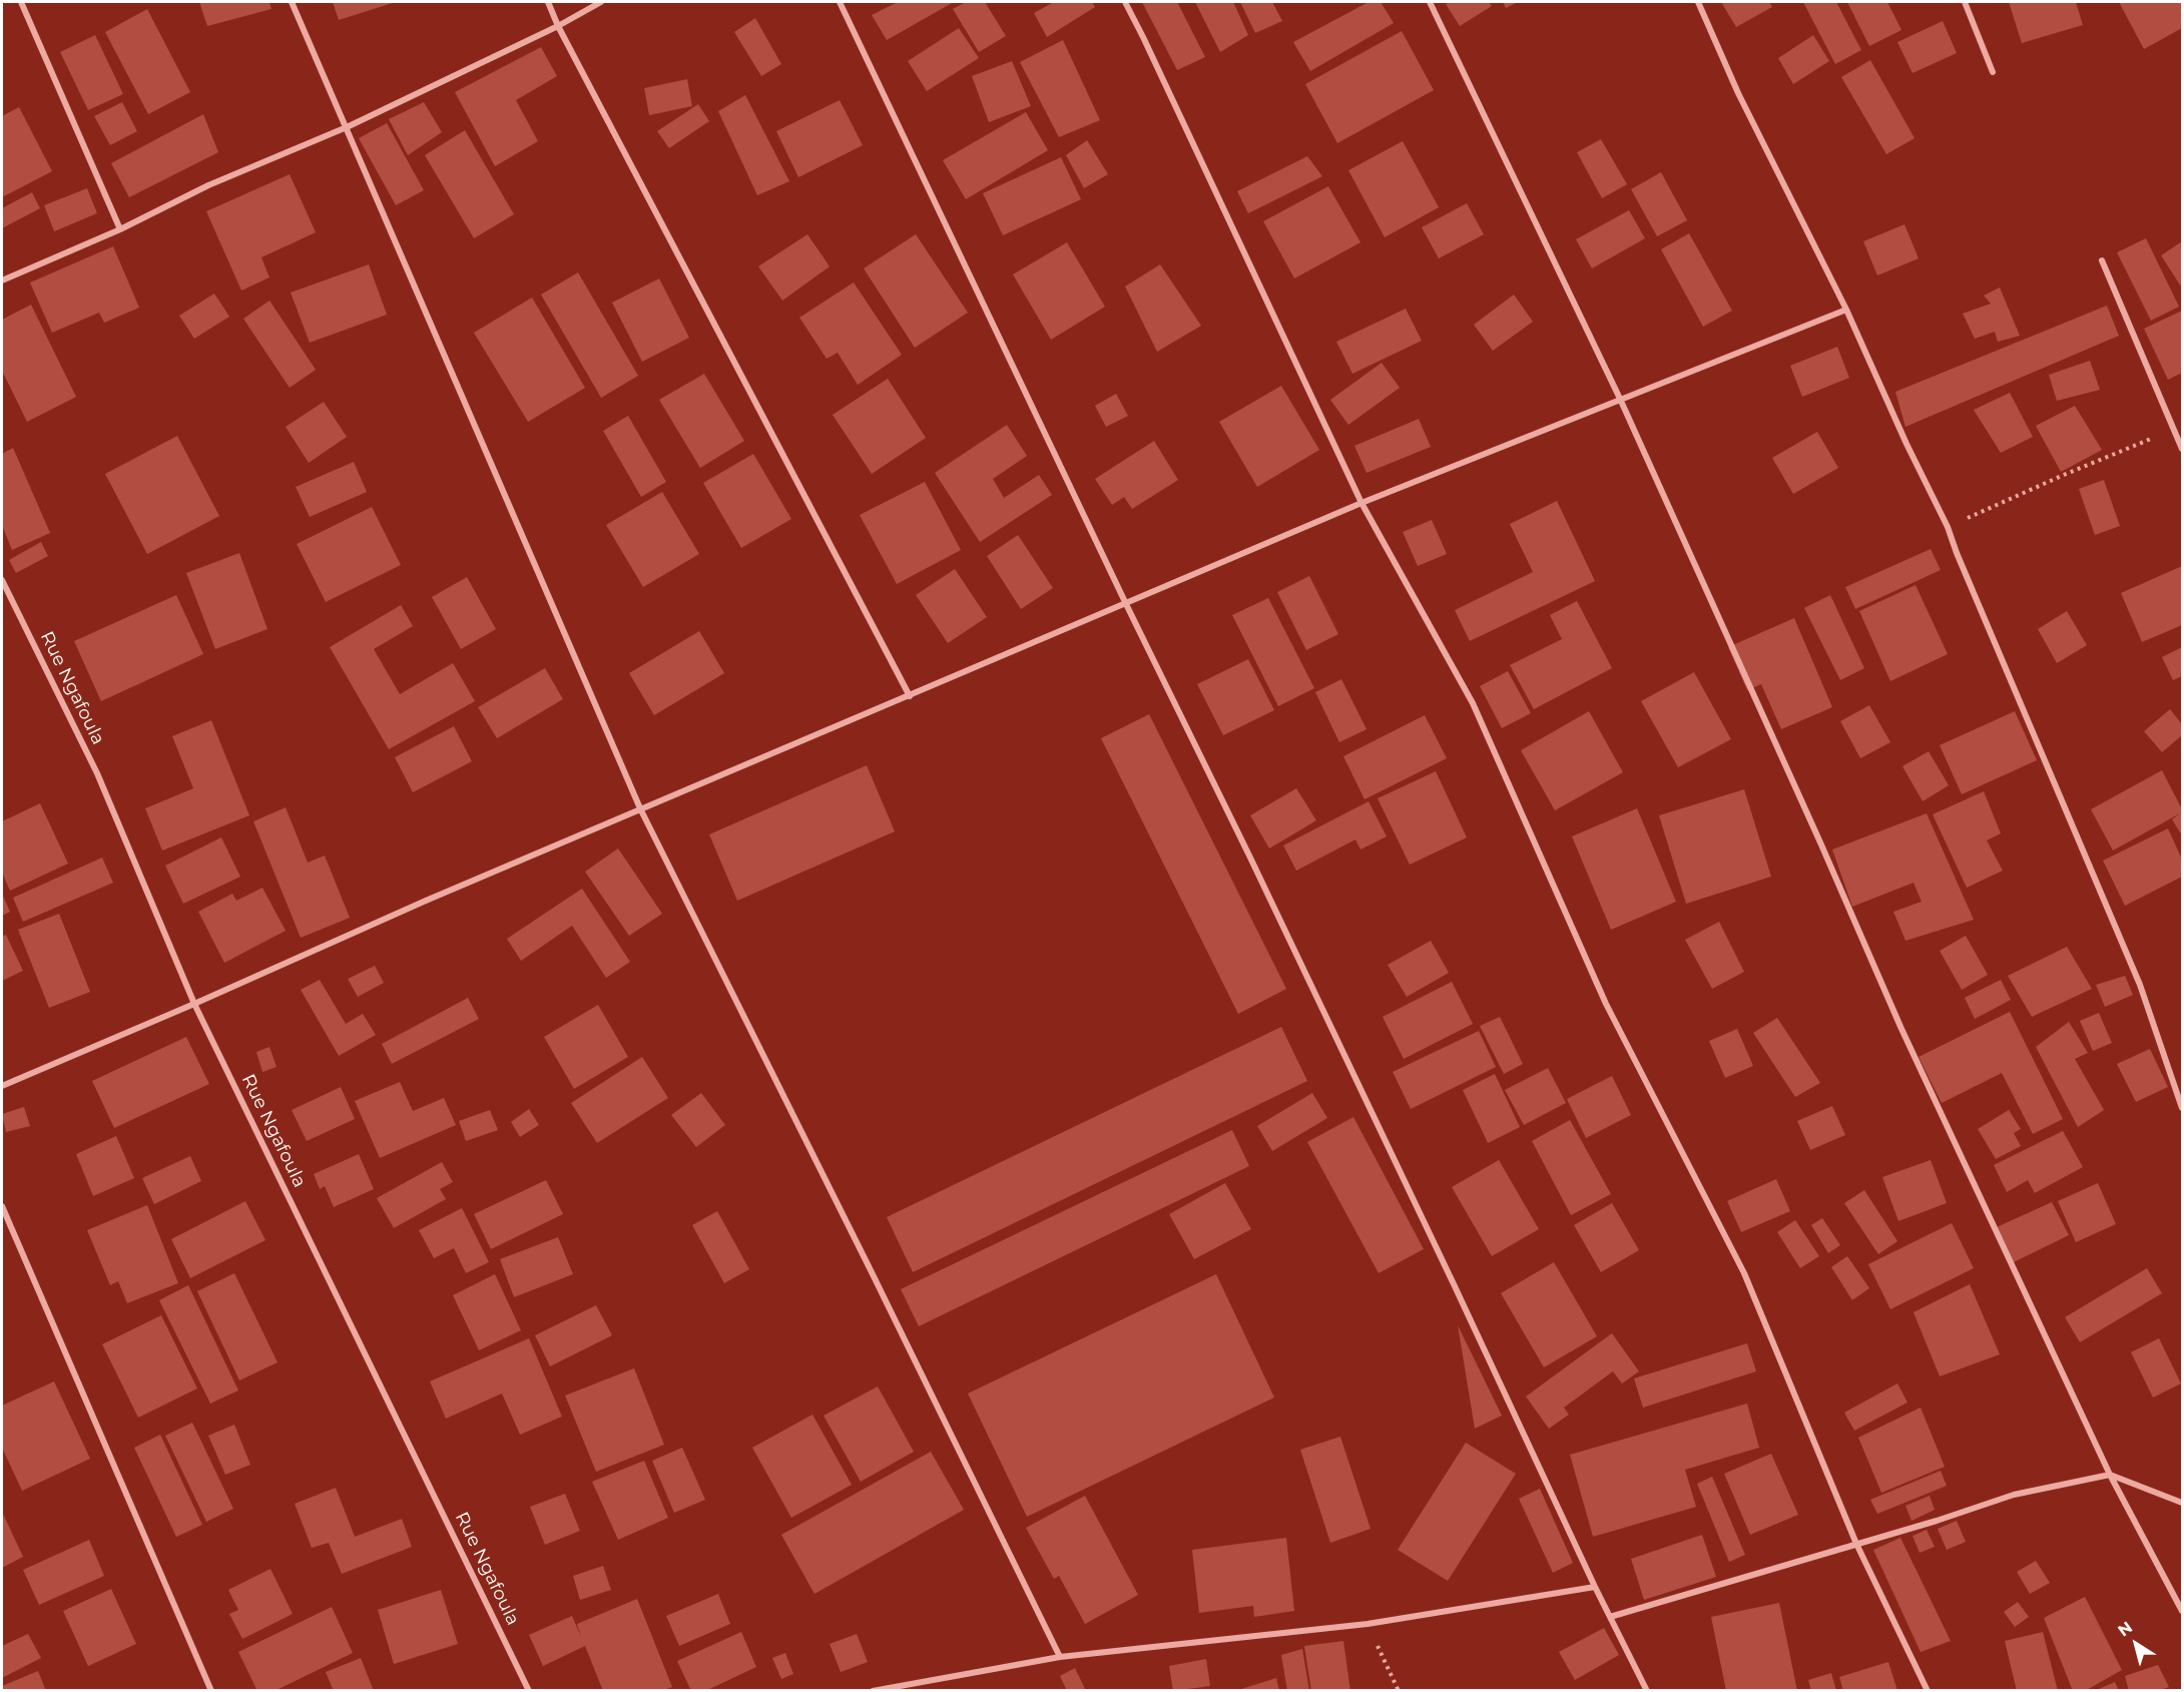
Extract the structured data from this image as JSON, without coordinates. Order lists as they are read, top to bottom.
{
  "streets": {
    "street": ["Rue Ngafoula"]
  },
  "north": "top left"
}
